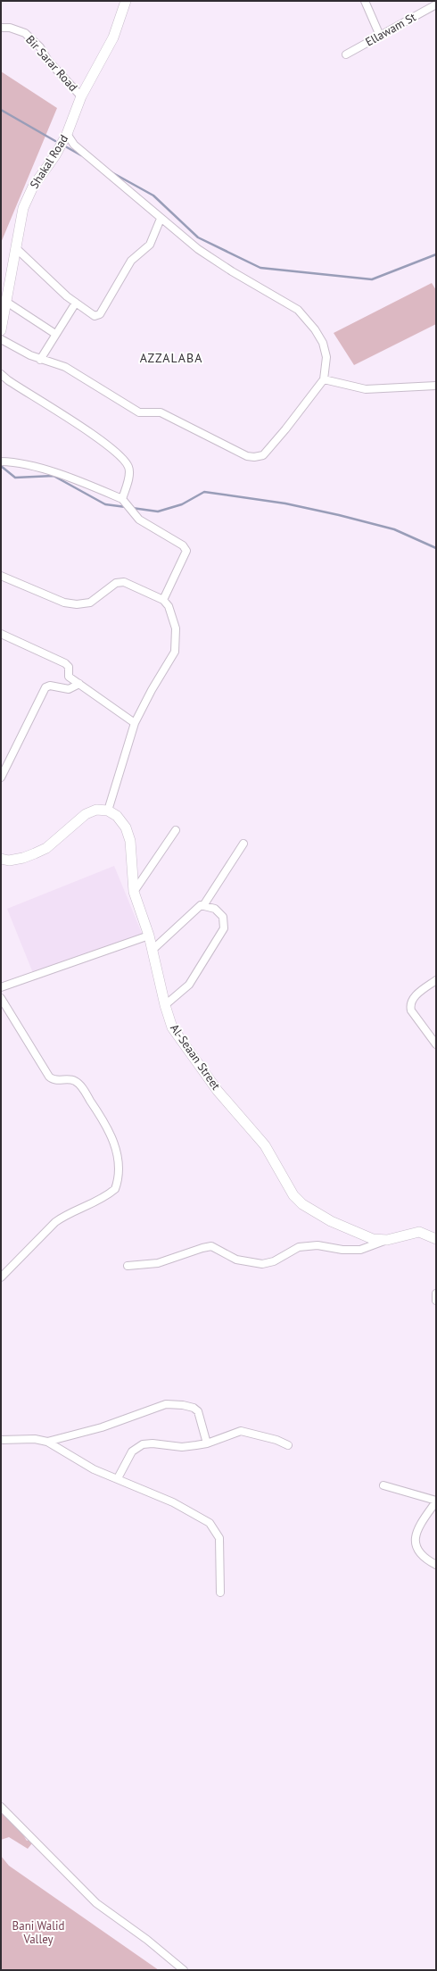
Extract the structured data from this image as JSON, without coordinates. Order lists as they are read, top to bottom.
{
  "streets": {
    "main road": ["Shakal Road", "Al-Seaan Street"],
    "street": ["Ellawam St", "Bir Sarar Road"]
  },
  "crossings": [
    ["Bir Sarar Road", "Shakal Road"]
  ],
  "districts": ["AZZALABA"],
  "parks": ["Bani Walid Valley"]
}
